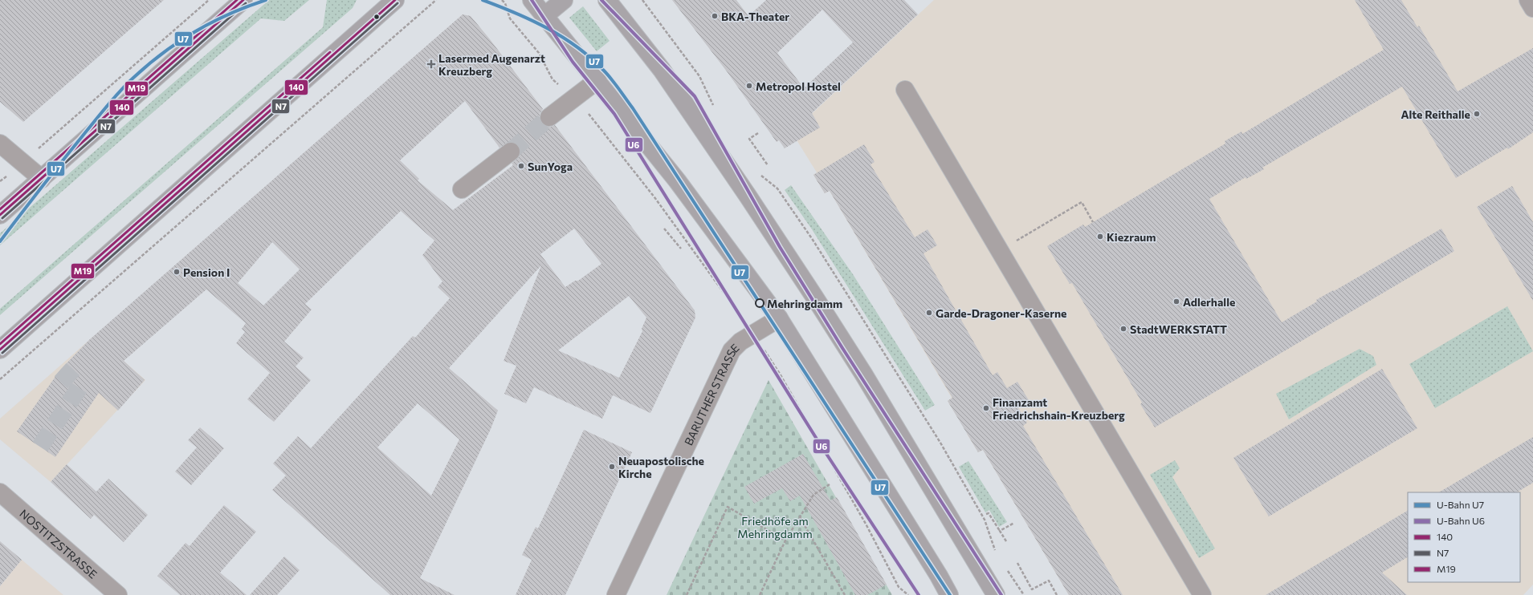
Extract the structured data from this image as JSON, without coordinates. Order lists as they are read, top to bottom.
{
  "streets": {
    "street": ["BARUTHER STRASSE", "NOSTITZSTRASSE"]
  },
  "parks": ["Friedhöfe am Mehringdamm"],
  "places": {
    "other": [
      "BKA-Theater",
      "Metropol Hostel",
      "Alte Reithalle",
      "SunYoga",
      "Kiezraum",
      "Pension I",
      "Adlerhalle",
      "Mehringdamm",
      "Garde-Dragoner-Kaserne",
      "StadtWERKSTATT",
      "Finanzamt Friedrichshain-Kreuzberg",
      "Neuapostolische Kirche"
    ],
    "health": ["Lasermed Augenarzt Kreuzberg"]
  },
  "lines": [
    "metro line U7",
    "metro line U6",
    "transit line 140",
    "transit line M19",
    "transit line N7"
  ],
  "legend": [
    "U-Bahn U7",
    "U-Bahn U6",
    "140",
    "N7",
    "M19"
  ]
}
